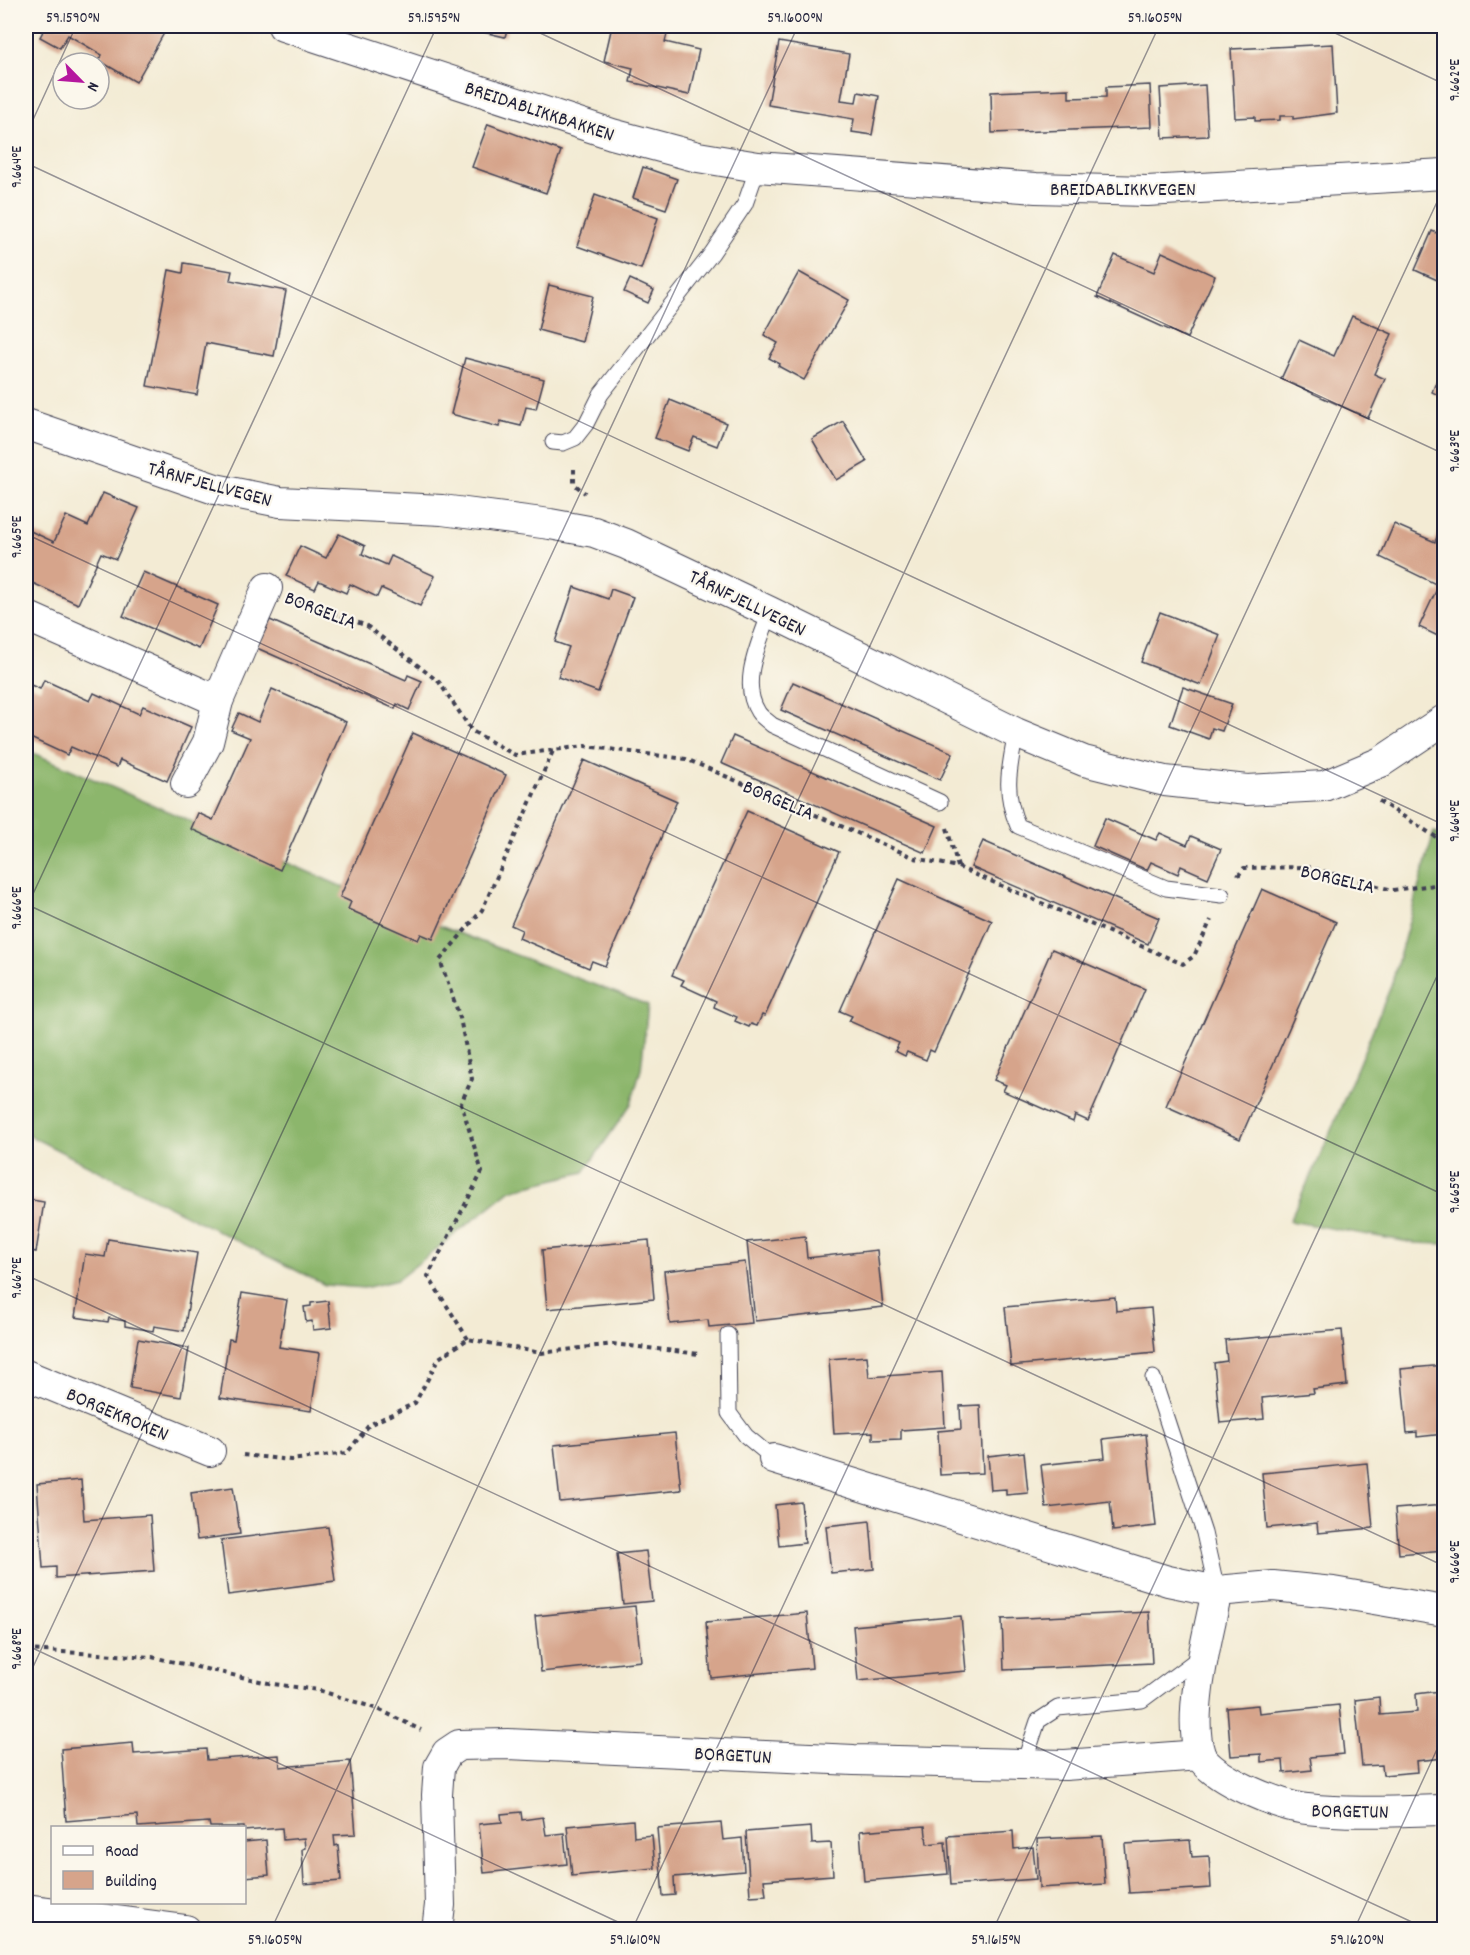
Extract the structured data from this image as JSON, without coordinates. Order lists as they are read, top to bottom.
{
  "streets": {
    "street": [
      "BREIDABLIKKBAKKEN",
      "BREIDABLIKKVEGEN",
      "TÅRNFJELLVEGEN",
      "BORGELIA",
      "BORGEKROKEN",
      "BORGETUN"
    ]
  },
  "crossings": [
    ["BREIDABLIKKBAKKEN", "BREIDABLIKKVEGEN"]
  ],
  "legend": ["Road", "Building"],
  "north": "bottom right",
  "coordinates": [
    "59.1590°N",
    "59.1595°N",
    "59.1600°N",
    "59.1605°N",
    "9.662°E",
    "9.664°E",
    "9.663°E",
    "9.665°E",
    "9.666°E",
    "9.667°E",
    "9.668°E",
    "59.1610°N",
    "59.1615°N",
    "59.1620°N"
  ]
}
